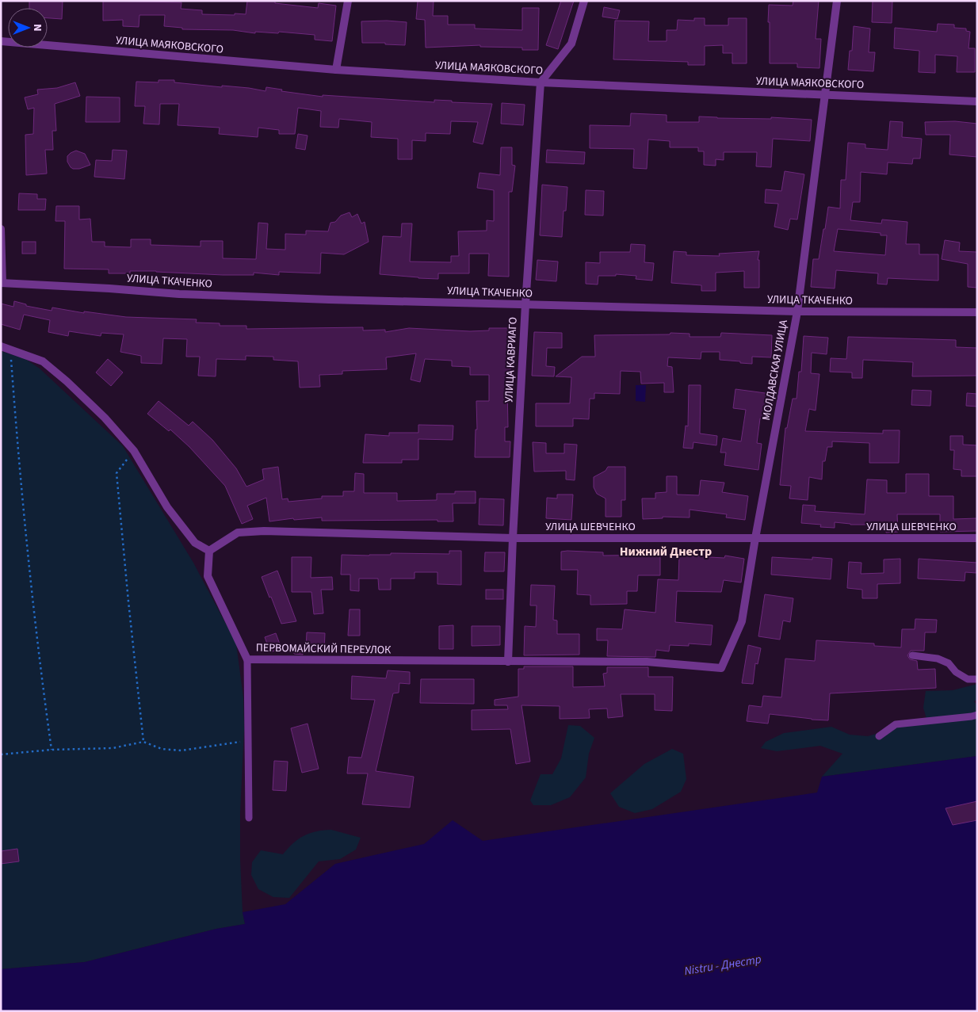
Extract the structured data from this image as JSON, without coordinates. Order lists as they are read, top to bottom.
{
  "streets": {
    "street": [
      "УЛИЦА МАЯКОВСКОГО",
      "УЛИЦА ТКАЧЕНКО",
      "УЛИЦА КАВРИАГО",
      "МОЛДАВСКАЯ УЛИЦА",
      "УЛИЦА ШЕВЧЕНКО",
      "ПЕРВОМАЙСКИЙ ПЕРЕУЛОК"
    ]
  },
  "crossings": [
    ["УЛИЦА МАЯКОВСКОГО", "УЛИЦА КАВРИАГО"],
    ["УЛИЦА МАЯКОВСКОГО", "МОЛДАВСКАЯ УЛИЦА"],
    ["УЛИЦА ТКАЧЕНКО", "УЛИЦА КАВРИАГО"],
    ["УЛИЦА ТКАЧЕНКО", "МОЛДАВСКАЯ УЛИЦА"],
    ["УЛИЦА КАВРИАГО", "УЛИЦА ШЕВЧЕНКО"],
    ["УЛИЦА КАВРИАГО", "ПЕРВОМАЙСКИЙ ПЕРЕУЛОК"],
    ["МОЛДАВСКАЯ УЛИЦА", "УЛИЦА ШЕВЧЕНКО"],
    ["МОЛДАВСКАЯ УЛИЦА", "ПЕРВОМАЙСКИЙ ПЕРЕУЛОК"],
    ["УЛИЦА ШЕВЧЕНКО", "ПЕРВОМАЙСКИЙ ПЕРЕУЛОК"]
  ],
  "districts": ["Нижний Днестр"],
  "water": ["Nistru - Днестр"],
  "north": "right"
}
